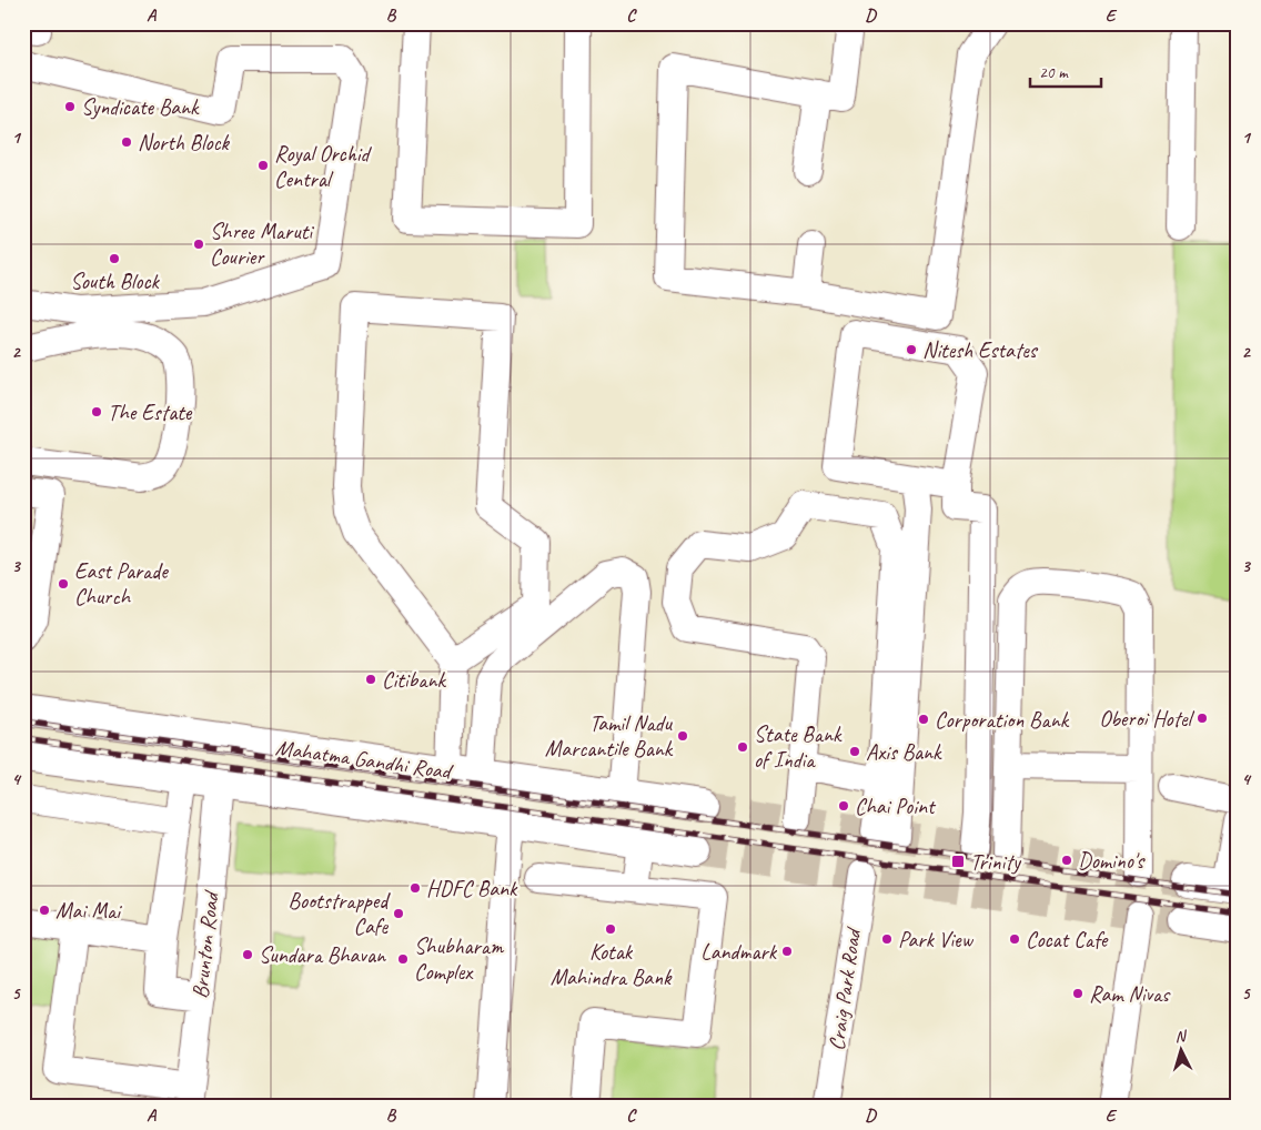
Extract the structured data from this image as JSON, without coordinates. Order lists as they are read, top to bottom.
{
  "streets": {
    "main road": ["Mahatma Gandhi Road"],
    "street": ["Brunton Road", "Craig Park Road"]
  },
  "crossings": [
    ["Mahatma Gandhi Road", "Brunton Road"]
  ],
  "places": {
    "other": [
      "Syndicate Bank",
      "North Block",
      "Royal Orchid Central",
      "Shree Maruti Courier",
      "South Block",
      "Nitesh Estates",
      "The Estate",
      "East Parade Church",
      "Citibank",
      "Oberoi Hotel",
      "Corporation Bank",
      "Tamil Nadu Marcantile Bank",
      "State Bank of India",
      "Axis Bank",
      "Chai Point",
      "Domino's",
      "HDFC Bank",
      "Mai Mai",
      "Bootstrapped Cafe",
      "Kotak Mahindra Bank",
      "Park View",
      "Cocat Cafe",
      "Landmark",
      "Sundara Bhavan",
      "Shubharam Complex",
      "Ram Nivas"
    ],
    "transit": ["Trinity"]
  },
  "scale_bar": "20 m",
  "north": "top",
  "grid": {
    "columns": [
      "A",
      "B",
      "C",
      "D",
      "E"
    ],
    "rows": [
      "1",
      "2",
      "3",
      "4",
      "5"
    ]
  }
}
